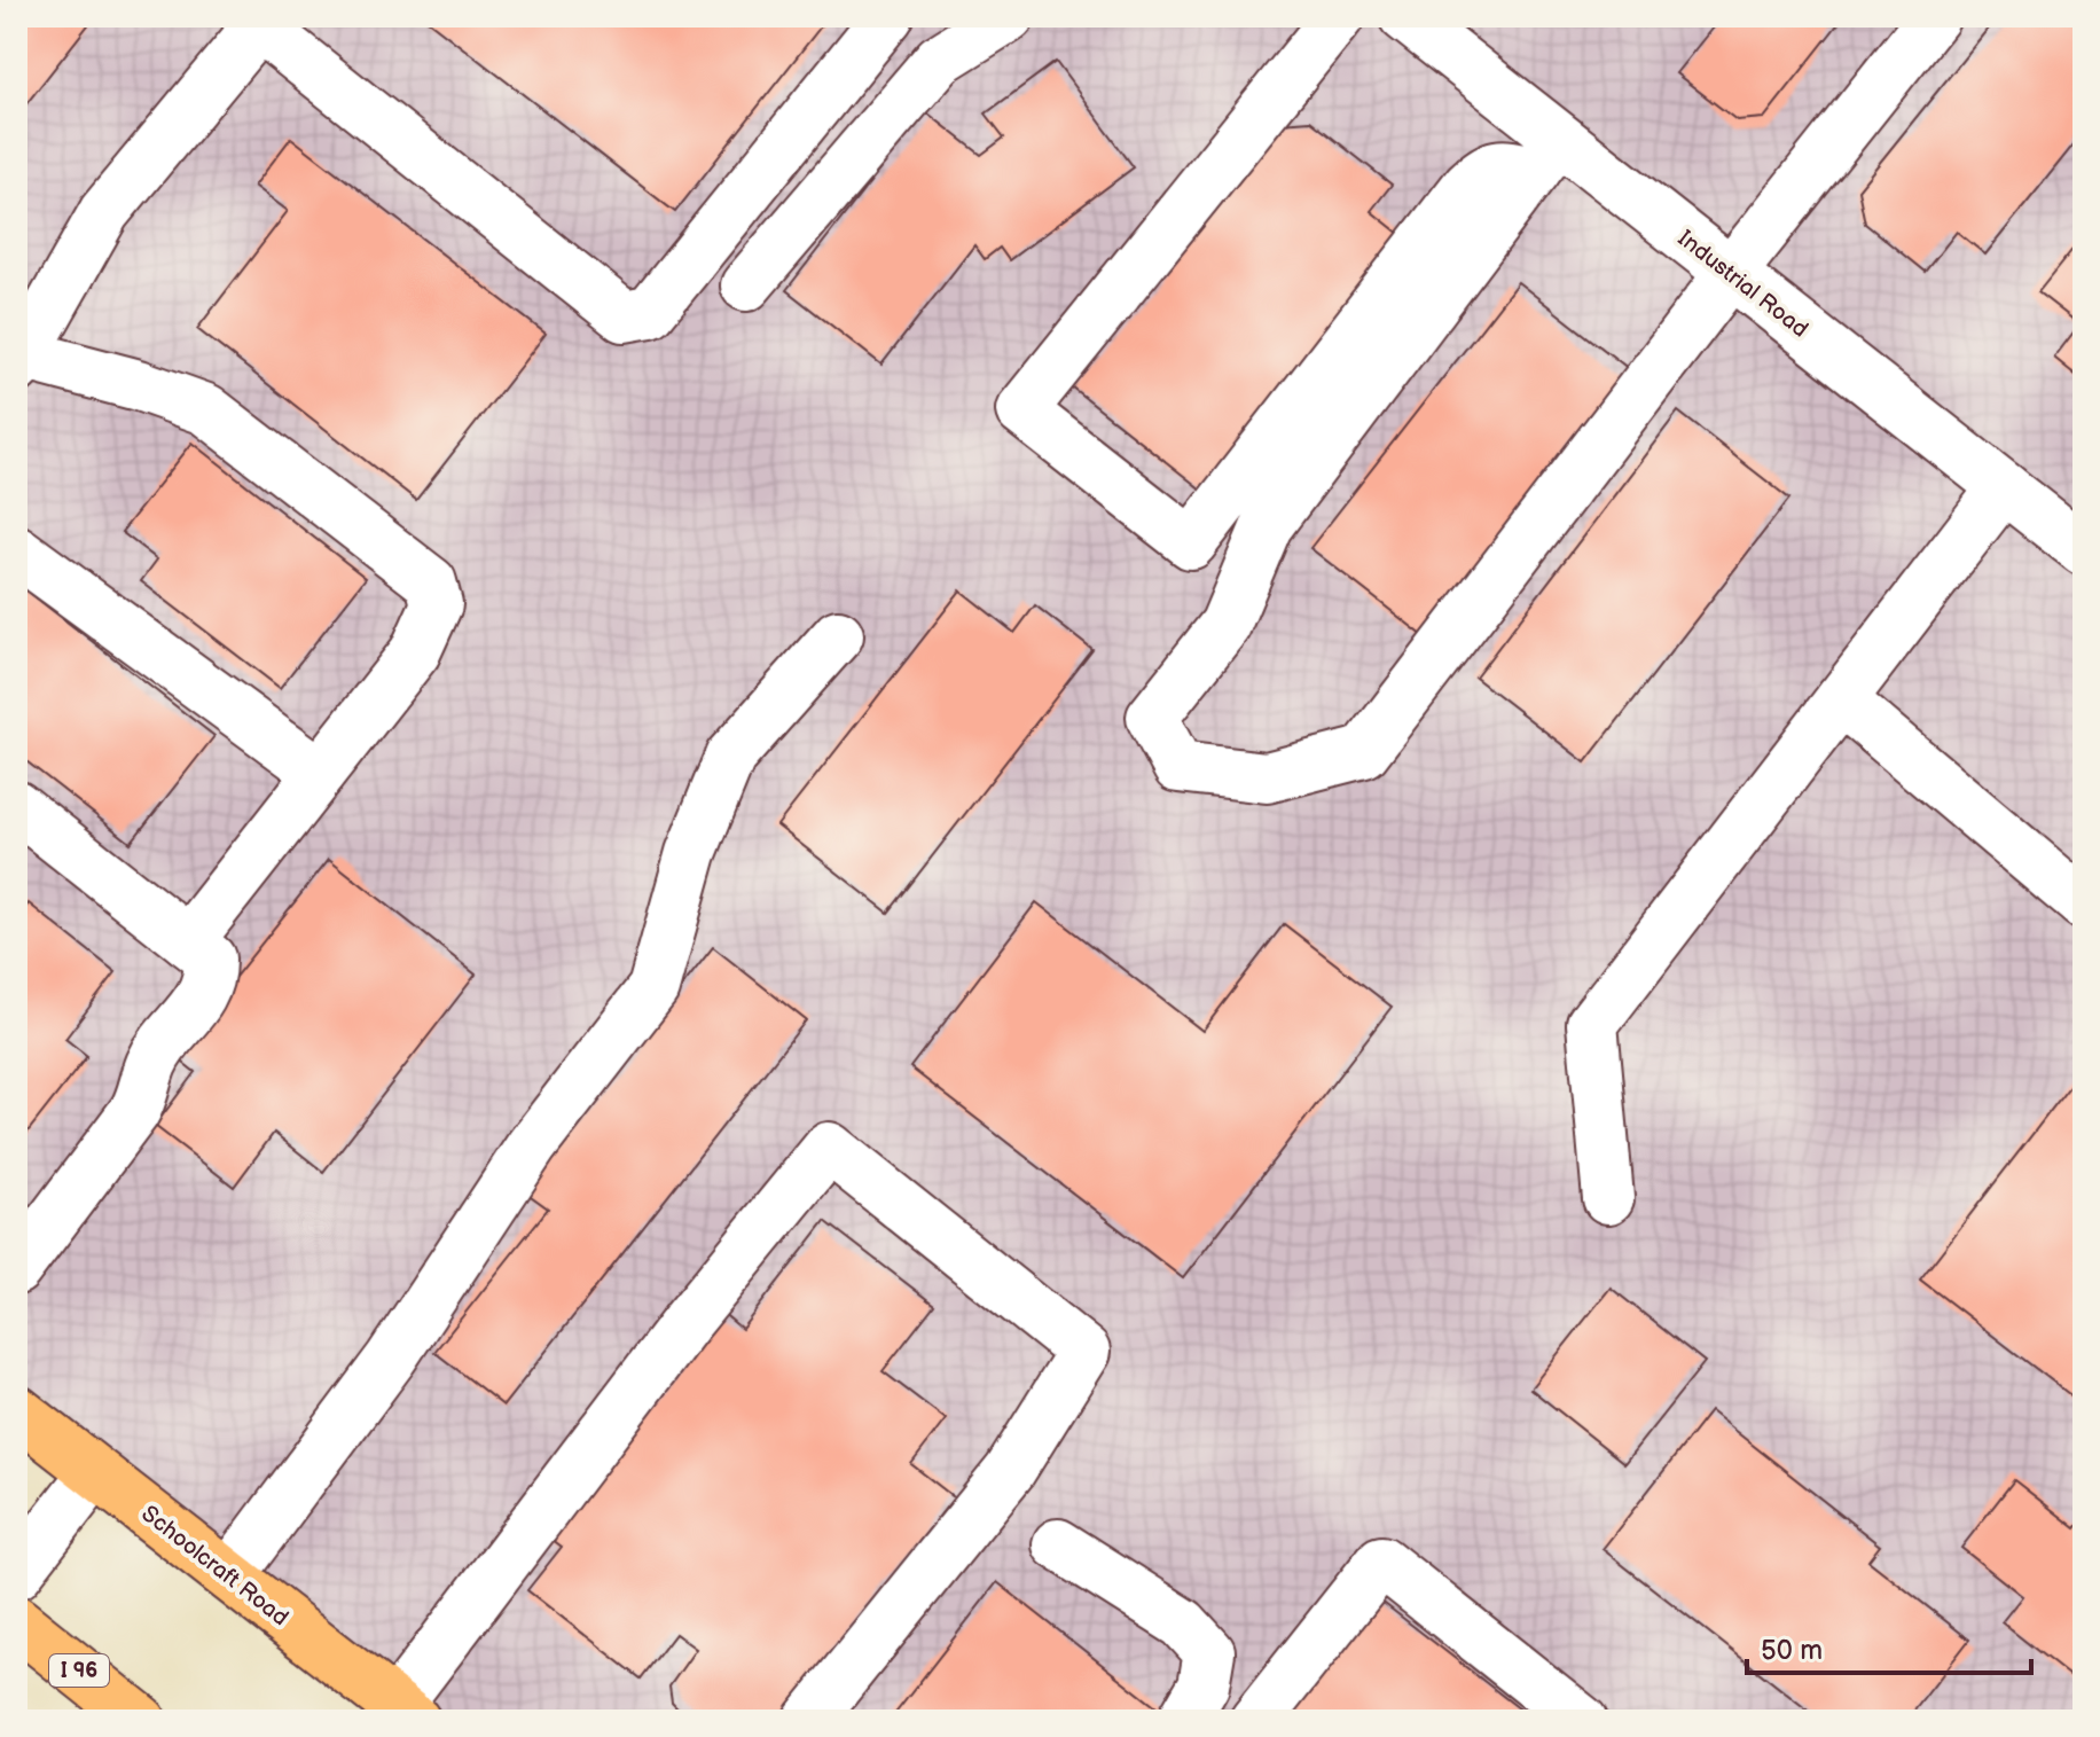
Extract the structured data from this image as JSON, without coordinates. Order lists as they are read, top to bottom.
{
  "streets": {
    "main road": ["Schoolcraft Road", "I 96"],
    "street": ["Industrial Road"]
  },
  "scale_bar": "50 m"
}
